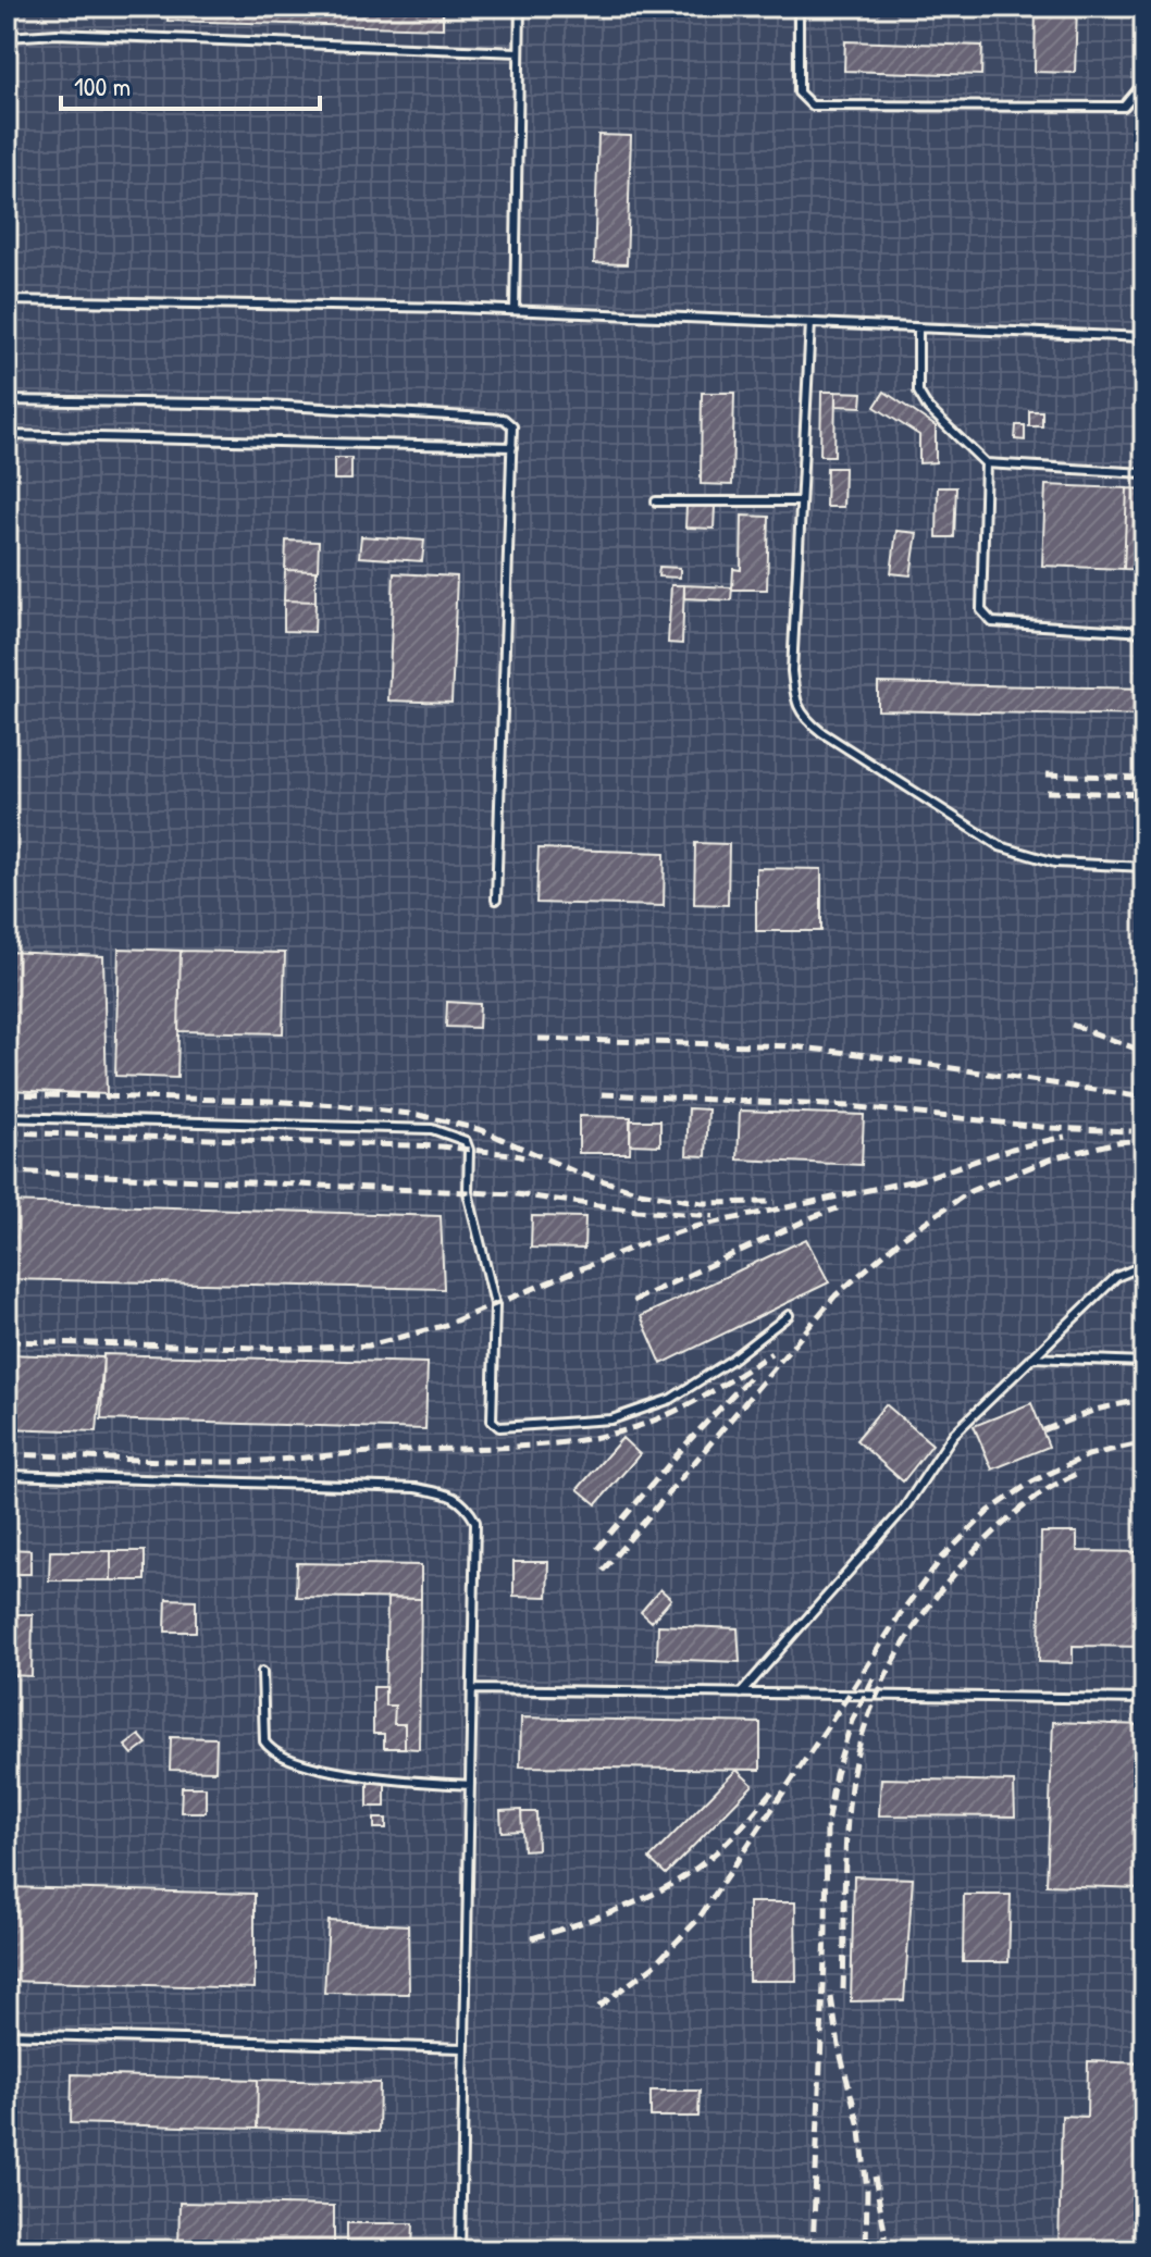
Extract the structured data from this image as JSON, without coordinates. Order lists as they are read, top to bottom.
{
  "scale_bar": "100 m"
}
